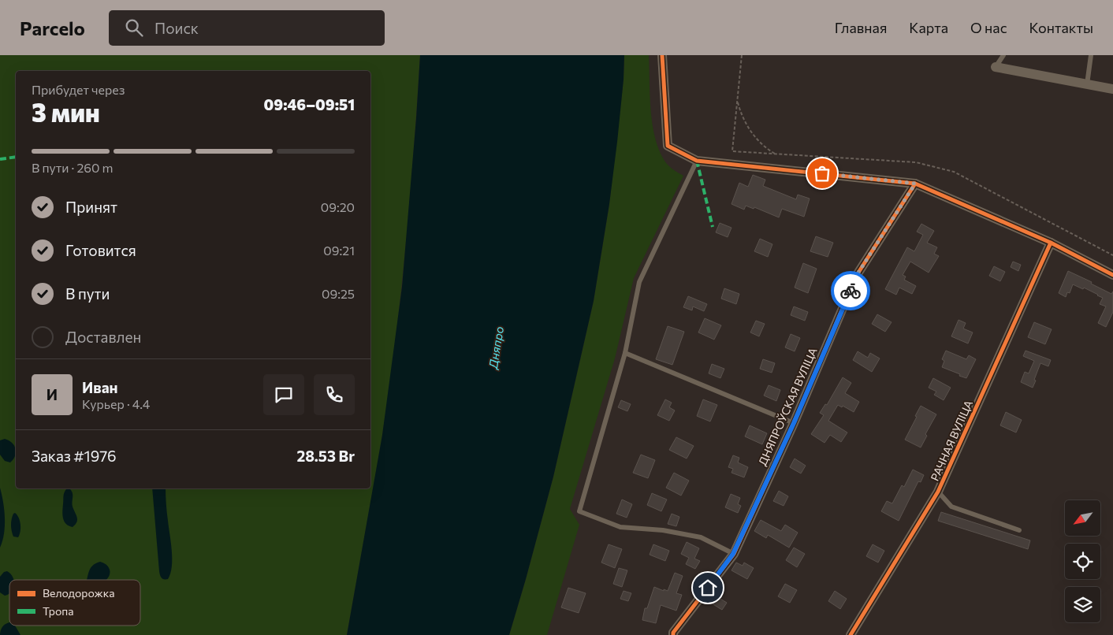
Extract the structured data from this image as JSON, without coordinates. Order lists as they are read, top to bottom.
{
  "streets": {
    "street": ["ДНЯПРОЎСКАЯ ВУЛІЦА", "РАЧНАЯ ВУЛІЦА"]
  },
  "water": ["Дняпро"],
  "legend": ["Велодорожка", "Тропа"],
  "north": "bottom left",
  "page": {
    "header": "Parcelo",
    "search": "Поиск",
    "nav": [
      "Главная",
      "Карта",
      "О нас",
      "Контакты"
    ],
    "heading": ["3 мин", "Прибудет через", "09:46–09:51"],
    "panel": [
      "Иван",
      "Курьер · 4.4",
      "Заказ #1976",
      "28.53 Br"
    ],
    "bar": "В пути · 260 m",
    "list": [
      ["Принят", "09:20"],
      ["Готовится", "09:21"],
      ["В пути", "09:25"],
      "Доставлен"
    ],
    "round": "И"
  }
}
